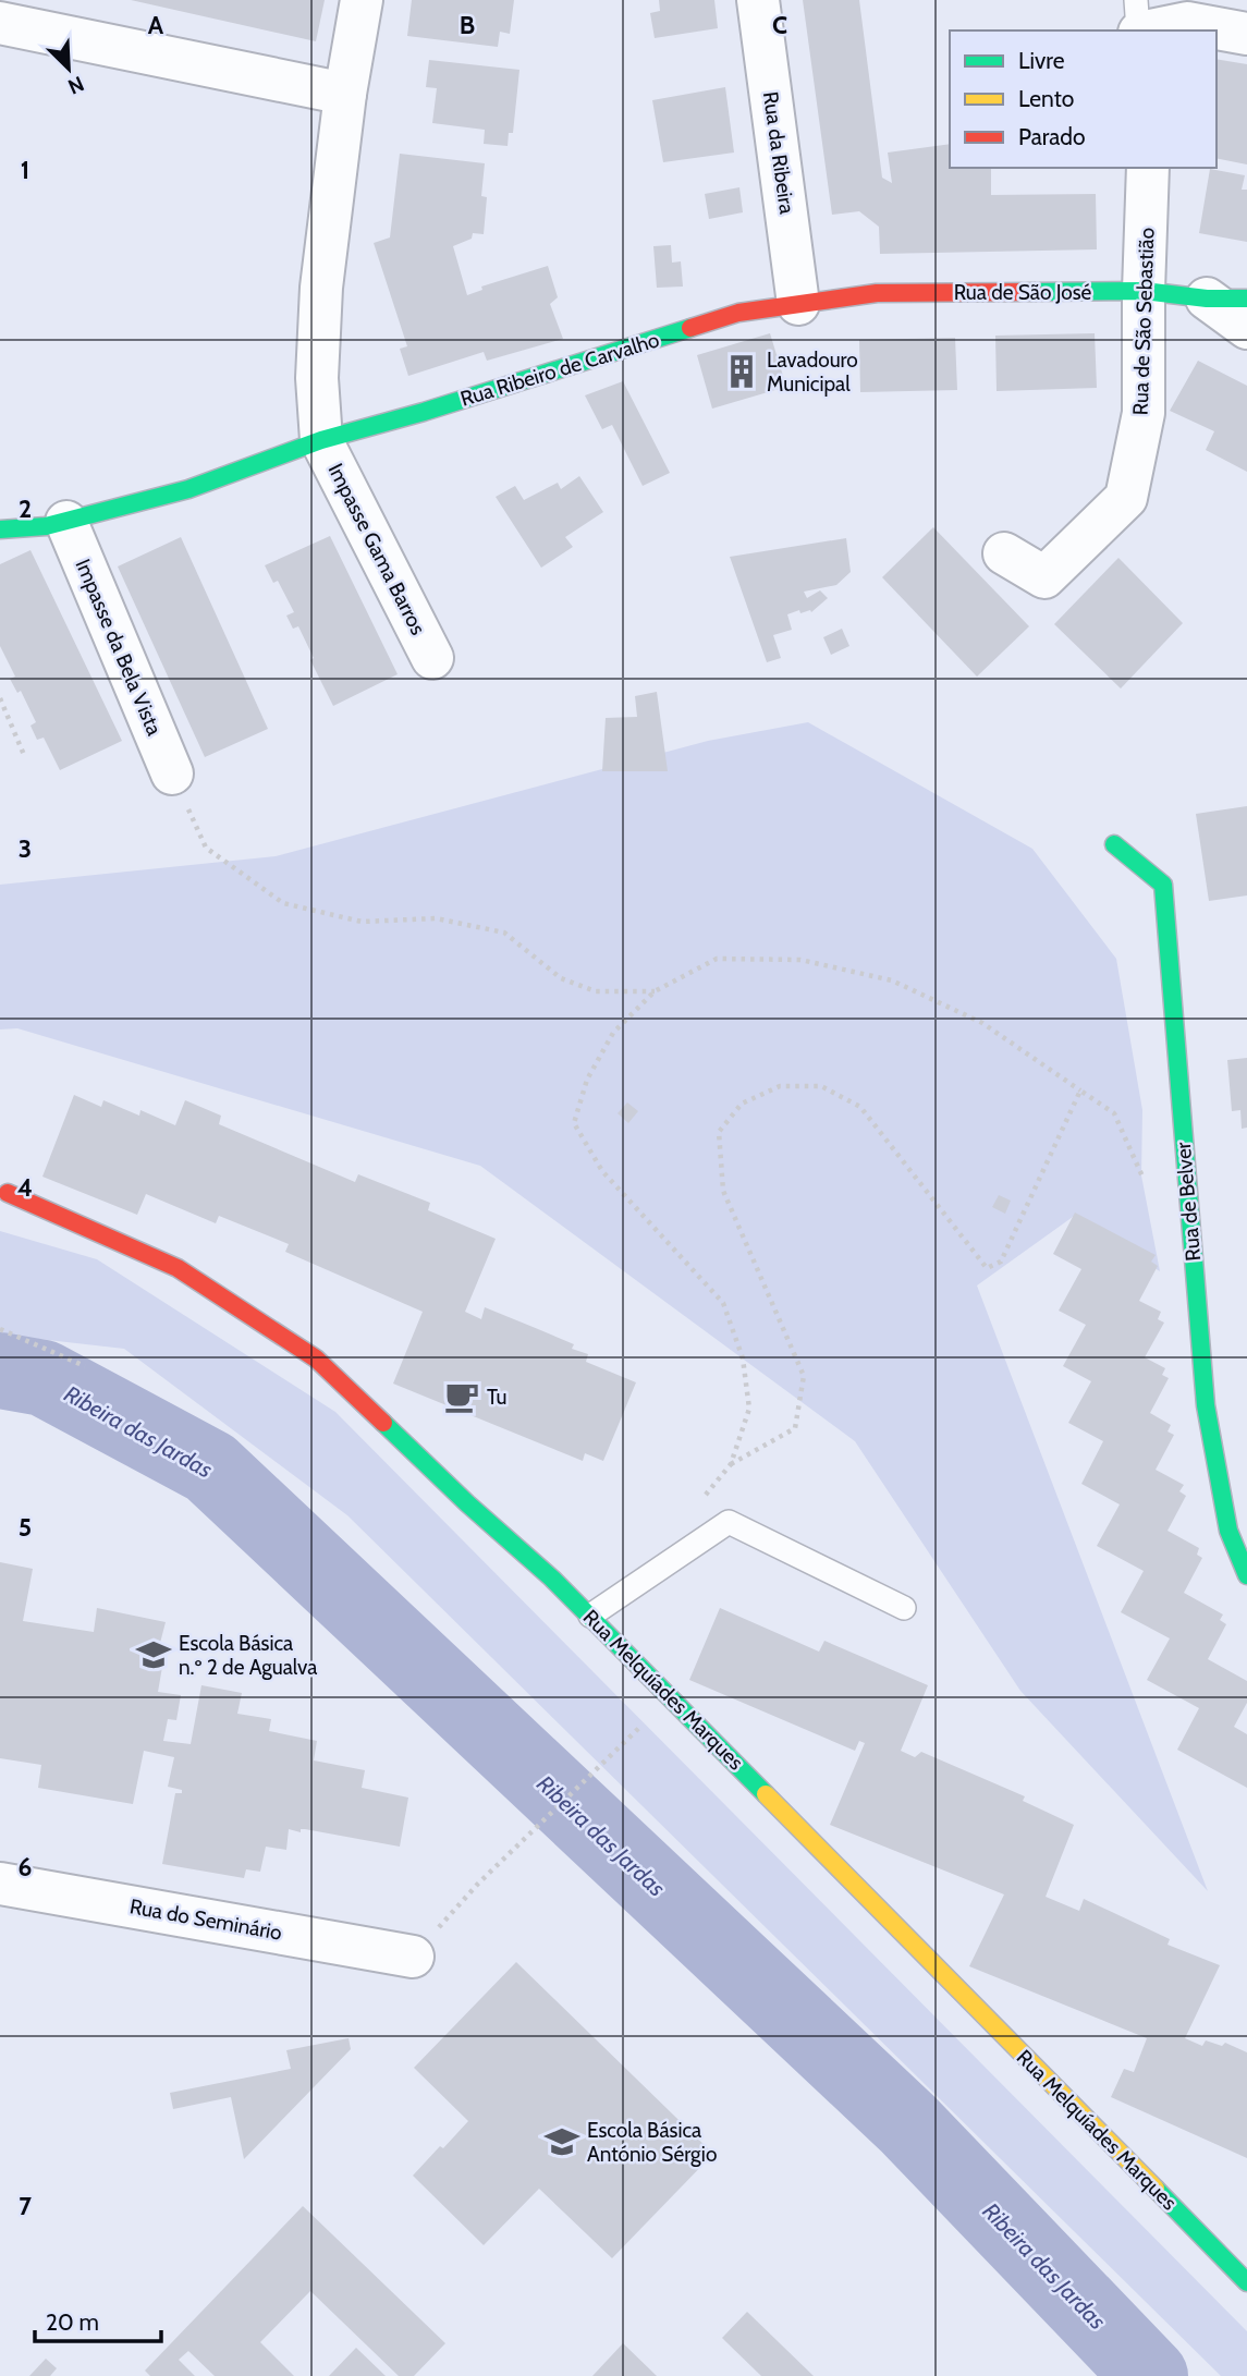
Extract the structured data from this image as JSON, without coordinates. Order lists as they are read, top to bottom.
{
  "streets": {
    "street": [
      "Rua da Ribeira",
      "Rua de São José",
      "Rua de São Sebastião",
      "Rua Ribeiro de Carvalho",
      "Impasse Gama Barros",
      "Impasse da Bela Vista",
      "Rua de Belver",
      "Rua Melquíades Marques",
      "Rua do Seminário"
    ]
  },
  "crossings": [
    ["Rua da Ribeira", "Rua de São José"],
    ["Rua da Ribeira", "Rua Ribeiro de Carvalho"],
    ["Rua de São José", "Rua de São Sebastião"],
    ["Rua de São José", "Rua Ribeiro de Carvalho"],
    ["Rua Ribeiro de Carvalho", "Impasse Gama Barros"],
    ["Rua Ribeiro de Carvalho", "Impasse da Bela Vista"]
  ],
  "water": ["Ribeira das Jardas"],
  "places": {
    "building": ["Lavadouro Municipal"],
    "cafe": ["Tu"],
    "school or university": ["Escola Básica n.º 2 de Agualva", "Escola Básica António Sérgio"]
  },
  "legend": ["Livre", "Lento", "Parado"],
  "scale_bar": "20 m",
  "north": "bottom right",
  "grid": {
    "columns": ["A", "B", "C"],
    "rows": [
      "1",
      "2",
      "3",
      "4",
      "5",
      "6",
      "7"
    ]
  }
}
